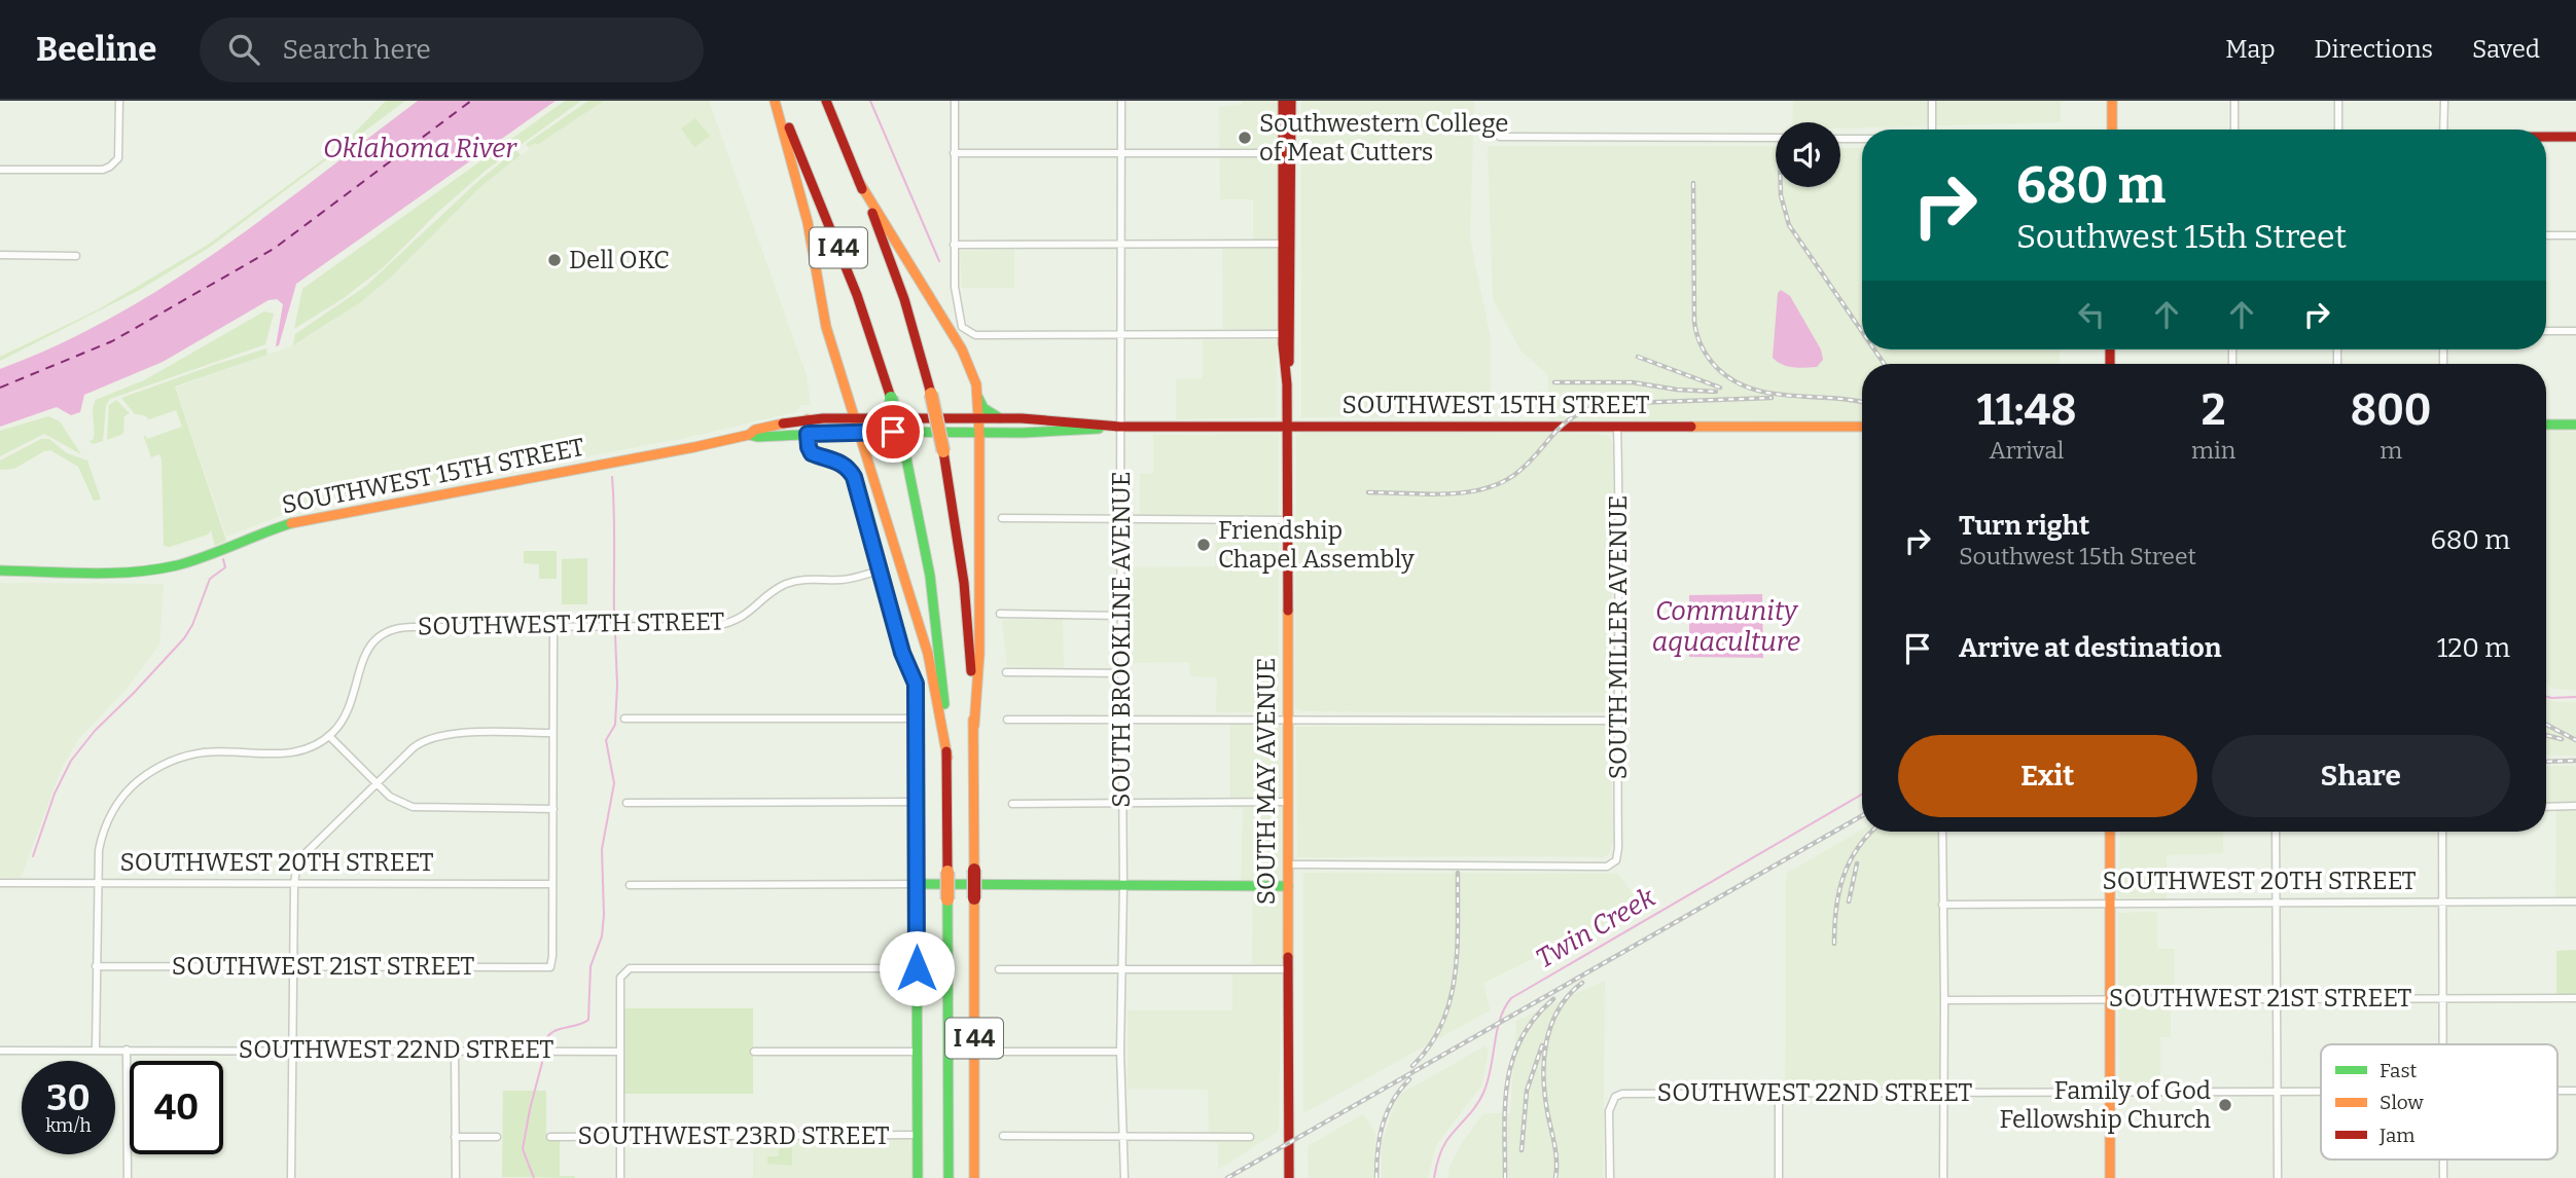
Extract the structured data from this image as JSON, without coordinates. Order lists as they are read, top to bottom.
{
  "streets": {
    "main road": ["I 44", "SOUTHWEST 15TH STREET", "SOUTH MAY AVENUE"],
    "street": [
      "SOUTHWEST 17TH STREET",
      "SOUTH MILLER AVENUE",
      "SOUTH BROOKLINE AVENUE",
      "SOUTHWEST 20TH STREET",
      "SOUTHWEST 21ST STREET",
      "SOUTHWEST 22ND STREET",
      "SOUTHWEST 23RD STREET"
    ]
  },
  "crossings": [
    ["SOUTHWEST 15TH STREET", "SOUTH MILLER AVENUE"],
    ["SOUTHWEST 15TH STREET", "SOUTH BROOKLINE AVENUE"],
    ["SOUTHWEST 15TH STREET", "SOUTH MAY AVENUE"],
    ["SOUTHWEST 17TH STREET", "SOUTHWEST 20TH STREET"],
    ["SOUTHWEST 17TH STREET", "SOUTHWEST 21ST STREET"],
    ["SOUTHWEST 17TH STREET", "SOUTHWEST 22ND STREET"],
    ["SOUTH MILLER AVENUE", "SOUTH MAY AVENUE"],
    ["SOUTHWEST 20TH STREET", "SOUTHWEST 21ST STREET"]
  ],
  "water": ["Oklahoma River", "Community aquaculture", "Twin Creek"],
  "places": [
    "Southwestern College of Meat Cutters",
    "Dell OKC",
    "Friendship Chapel Assembly",
    "Family of God Fellowship Church"
  ],
  "legend": ["Fast", "Slow", "Jam"],
  "page": {
    "header": "Beeline",
    "search": "Search here",
    "nav": ["Map", "Directions", "Saved"],
    "turn": ["680 m", "Southwest 15th Street"],
    "eta": [
      "11:48",
      "Arrival",
      "2",
      "min",
      "800",
      "m"
    ],
    "list": [
      {
        "name": "Turn right",
        "note": "Southwest 15th Street",
        "value": "680 m"
      },
      {
        "name": "Arrive at destination",
        "value": "120 m"
      }
    ],
    "buttons": ["Exit", "Share"],
    "speed": "30 km/h",
    "limit": "40"
  }
}
